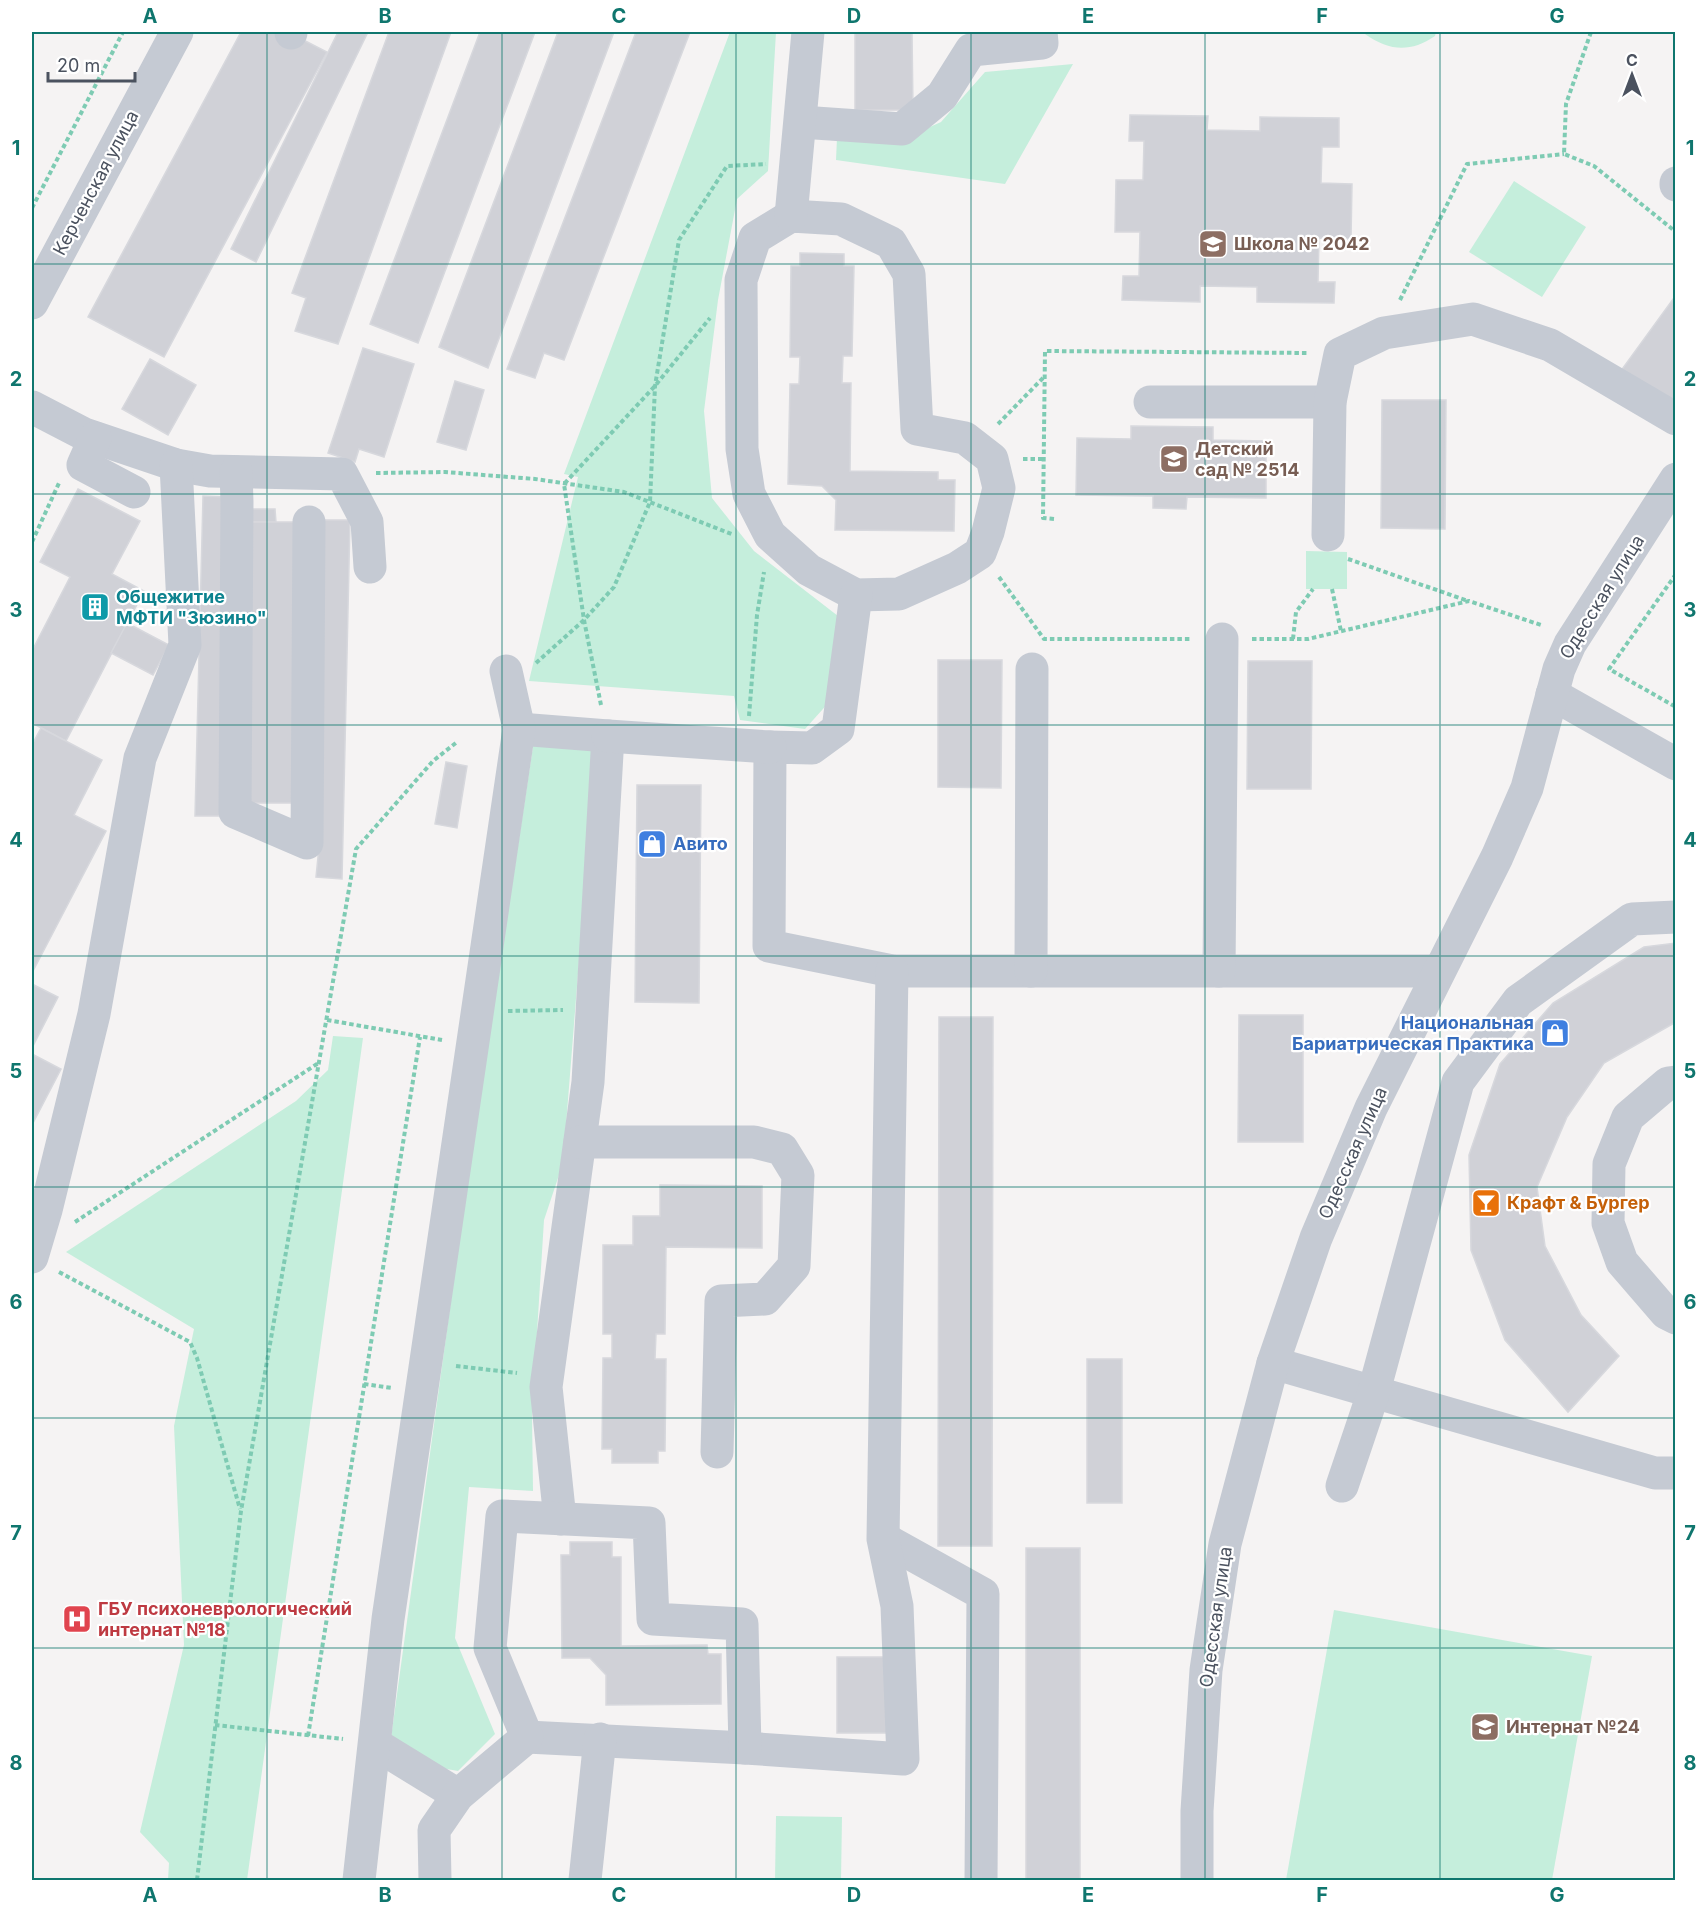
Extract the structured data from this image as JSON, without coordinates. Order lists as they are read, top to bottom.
{
  "streets": {
    "street": ["Керченская улица", "Одесская улица"]
  },
  "places": {
    "school or university": ["Школа № 2042", "Детский сад № 2514", "Интернат №24"],
    "building": ["Общежитие МФТИ \"Зюзино\""],
    "shop": ["Авито", "Национальная Бариатрическая Практика"],
    "bar": ["Крафт & Бургер"],
    "hospital": ["ГБУ психоневрологический интернат №18"]
  },
  "scale_bar": "20 m",
  "north": "top",
  "grid": {
    "columns": [
      "A",
      "B",
      "C",
      "D",
      "E",
      "F",
      "G"
    ],
    "rows": [
      "1",
      "2",
      "3",
      "4",
      "5",
      "6",
      "7",
      "8"
    ]
  }
}
